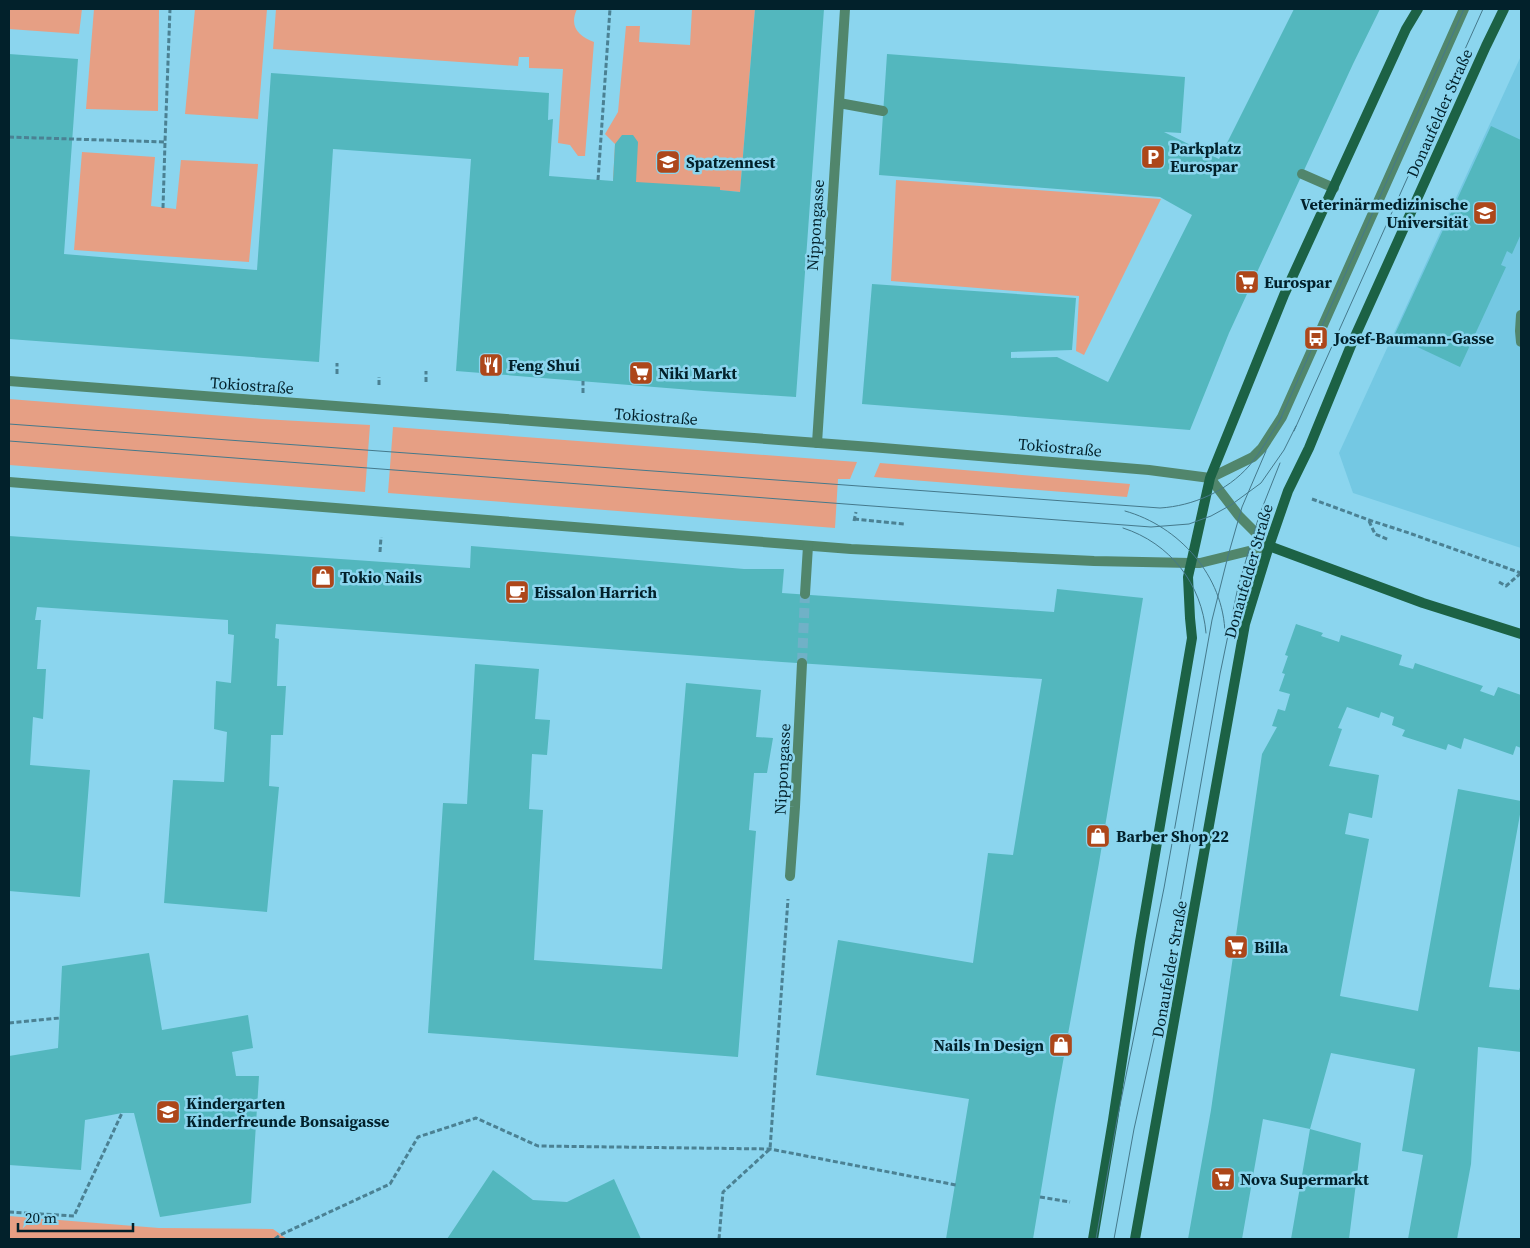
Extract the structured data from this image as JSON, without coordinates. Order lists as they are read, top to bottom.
{
  "streets": {
    "main road": ["Donaufelder Straße"],
    "street": ["Nippongasse", "Tokiostraße"]
  },
  "crossings": [
    ["Donaufelder Straße", "Tokiostraße"],
    ["Nippongasse", "Tokiostraße"]
  ],
  "places": {
    "parking": ["Parkplatz Eurospar"],
    "school or university": ["Spatzennest", "Veterinärmedizinische Universität", "Kindergarten Kinderfreunde Bonsaigasse"],
    "supermarket": [
      "Eurospar",
      "Niki Markt",
      "Billa",
      "Nova Supermarkt"
    ],
    "bus stop": ["Josef-Baumann-Gasse"],
    "restaurant": ["Feng Shui"],
    "shop": ["Tokio Nails", "Barber Shop 22", "Nails In Design"],
    "cafe": ["Eissalon Harrich"]
  },
  "scale_bar": "20 m"
}
